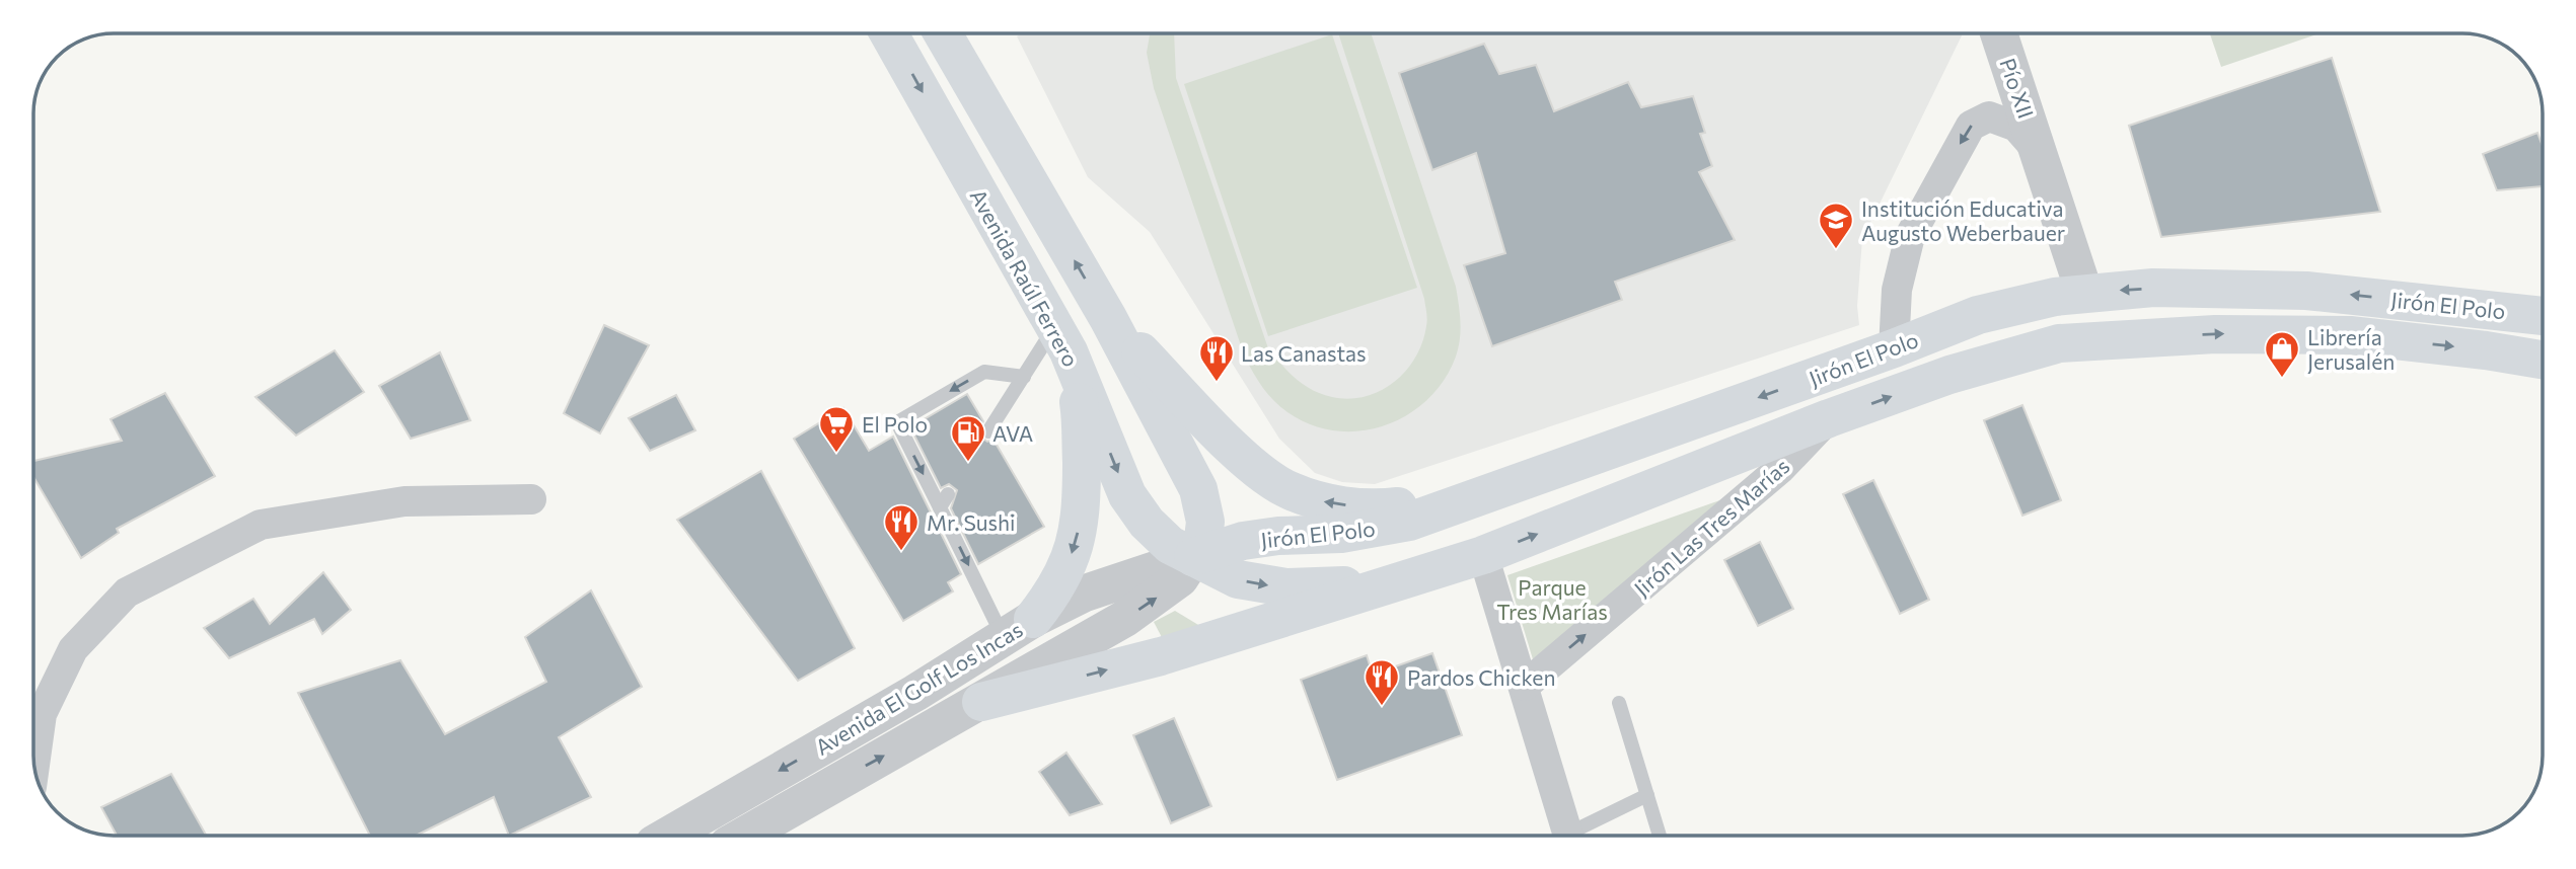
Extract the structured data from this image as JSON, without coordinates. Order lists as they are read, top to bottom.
{
  "streets": {
    "main road": ["Avenida Raúl Ferrero", "Jirón El Polo"],
    "street": ["Pío XII", "Jirón Las Tres Marías", "Avenida El Golf Los Incas"]
  },
  "crossings": [
    ["Pío XII", "Jirón El Polo"],
    ["Avenida Raúl Ferrero", "Jirón El Polo"],
    ["Avenida Raúl Ferrero", "Avenida El Golf Los Incas"],
    ["Jirón El Polo", "Jirón Las Tres Marías"],
    ["Jirón El Polo", "Avenida El Golf Los Incas"]
  ],
  "one_way": ["Jirón Las Tres Marías"],
  "parks": ["Parque Tres Marías"],
  "places": {
    "school or university": ["Institución Educativa Augusto Weberbauer"],
    "shop": ["Librería Jerusalén"],
    "restaurant": ["Las Canastas", "Mr. Sushi", "Pardos Chicken"],
    "supermarket": ["El Polo"],
    "fuel station": ["AVA"]
  }
}
